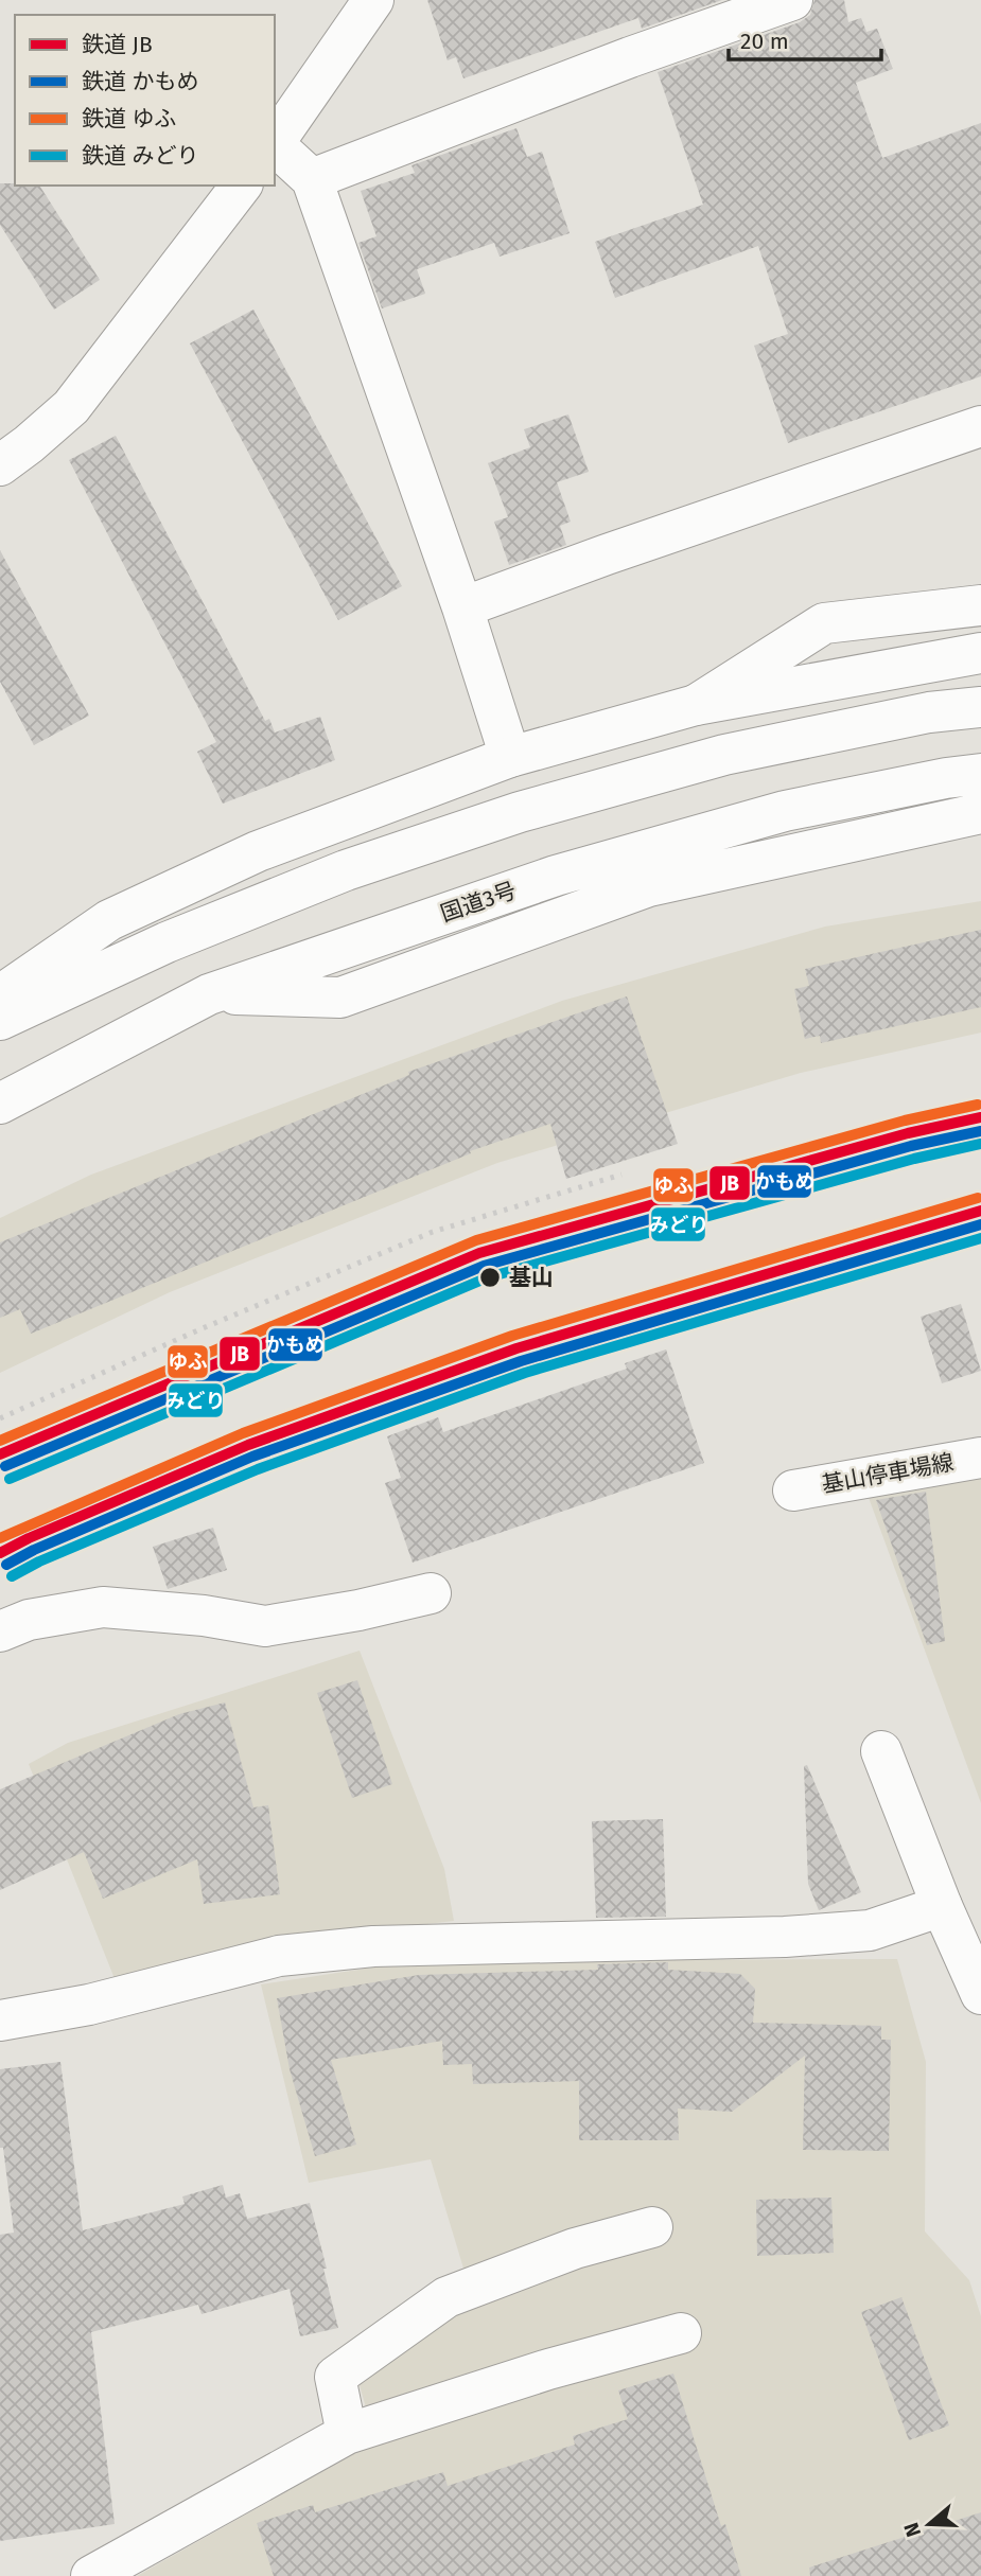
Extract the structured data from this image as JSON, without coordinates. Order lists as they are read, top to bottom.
{
  "streets": {
    "main road": ["国道3号", "基山停車場線"]
  },
  "places": ["基山"],
  "lines": [
    "rail line ゆふ",
    "rail line JB",
    "rail line かもめ",
    "rail line みどり"
  ],
  "legend": [
    "鉄道 JB",
    "鉄道 かもめ",
    "鉄道 ゆふ",
    "鉄道 みどり"
  ],
  "scale_bar": "20 m",
  "north": "left"
}
